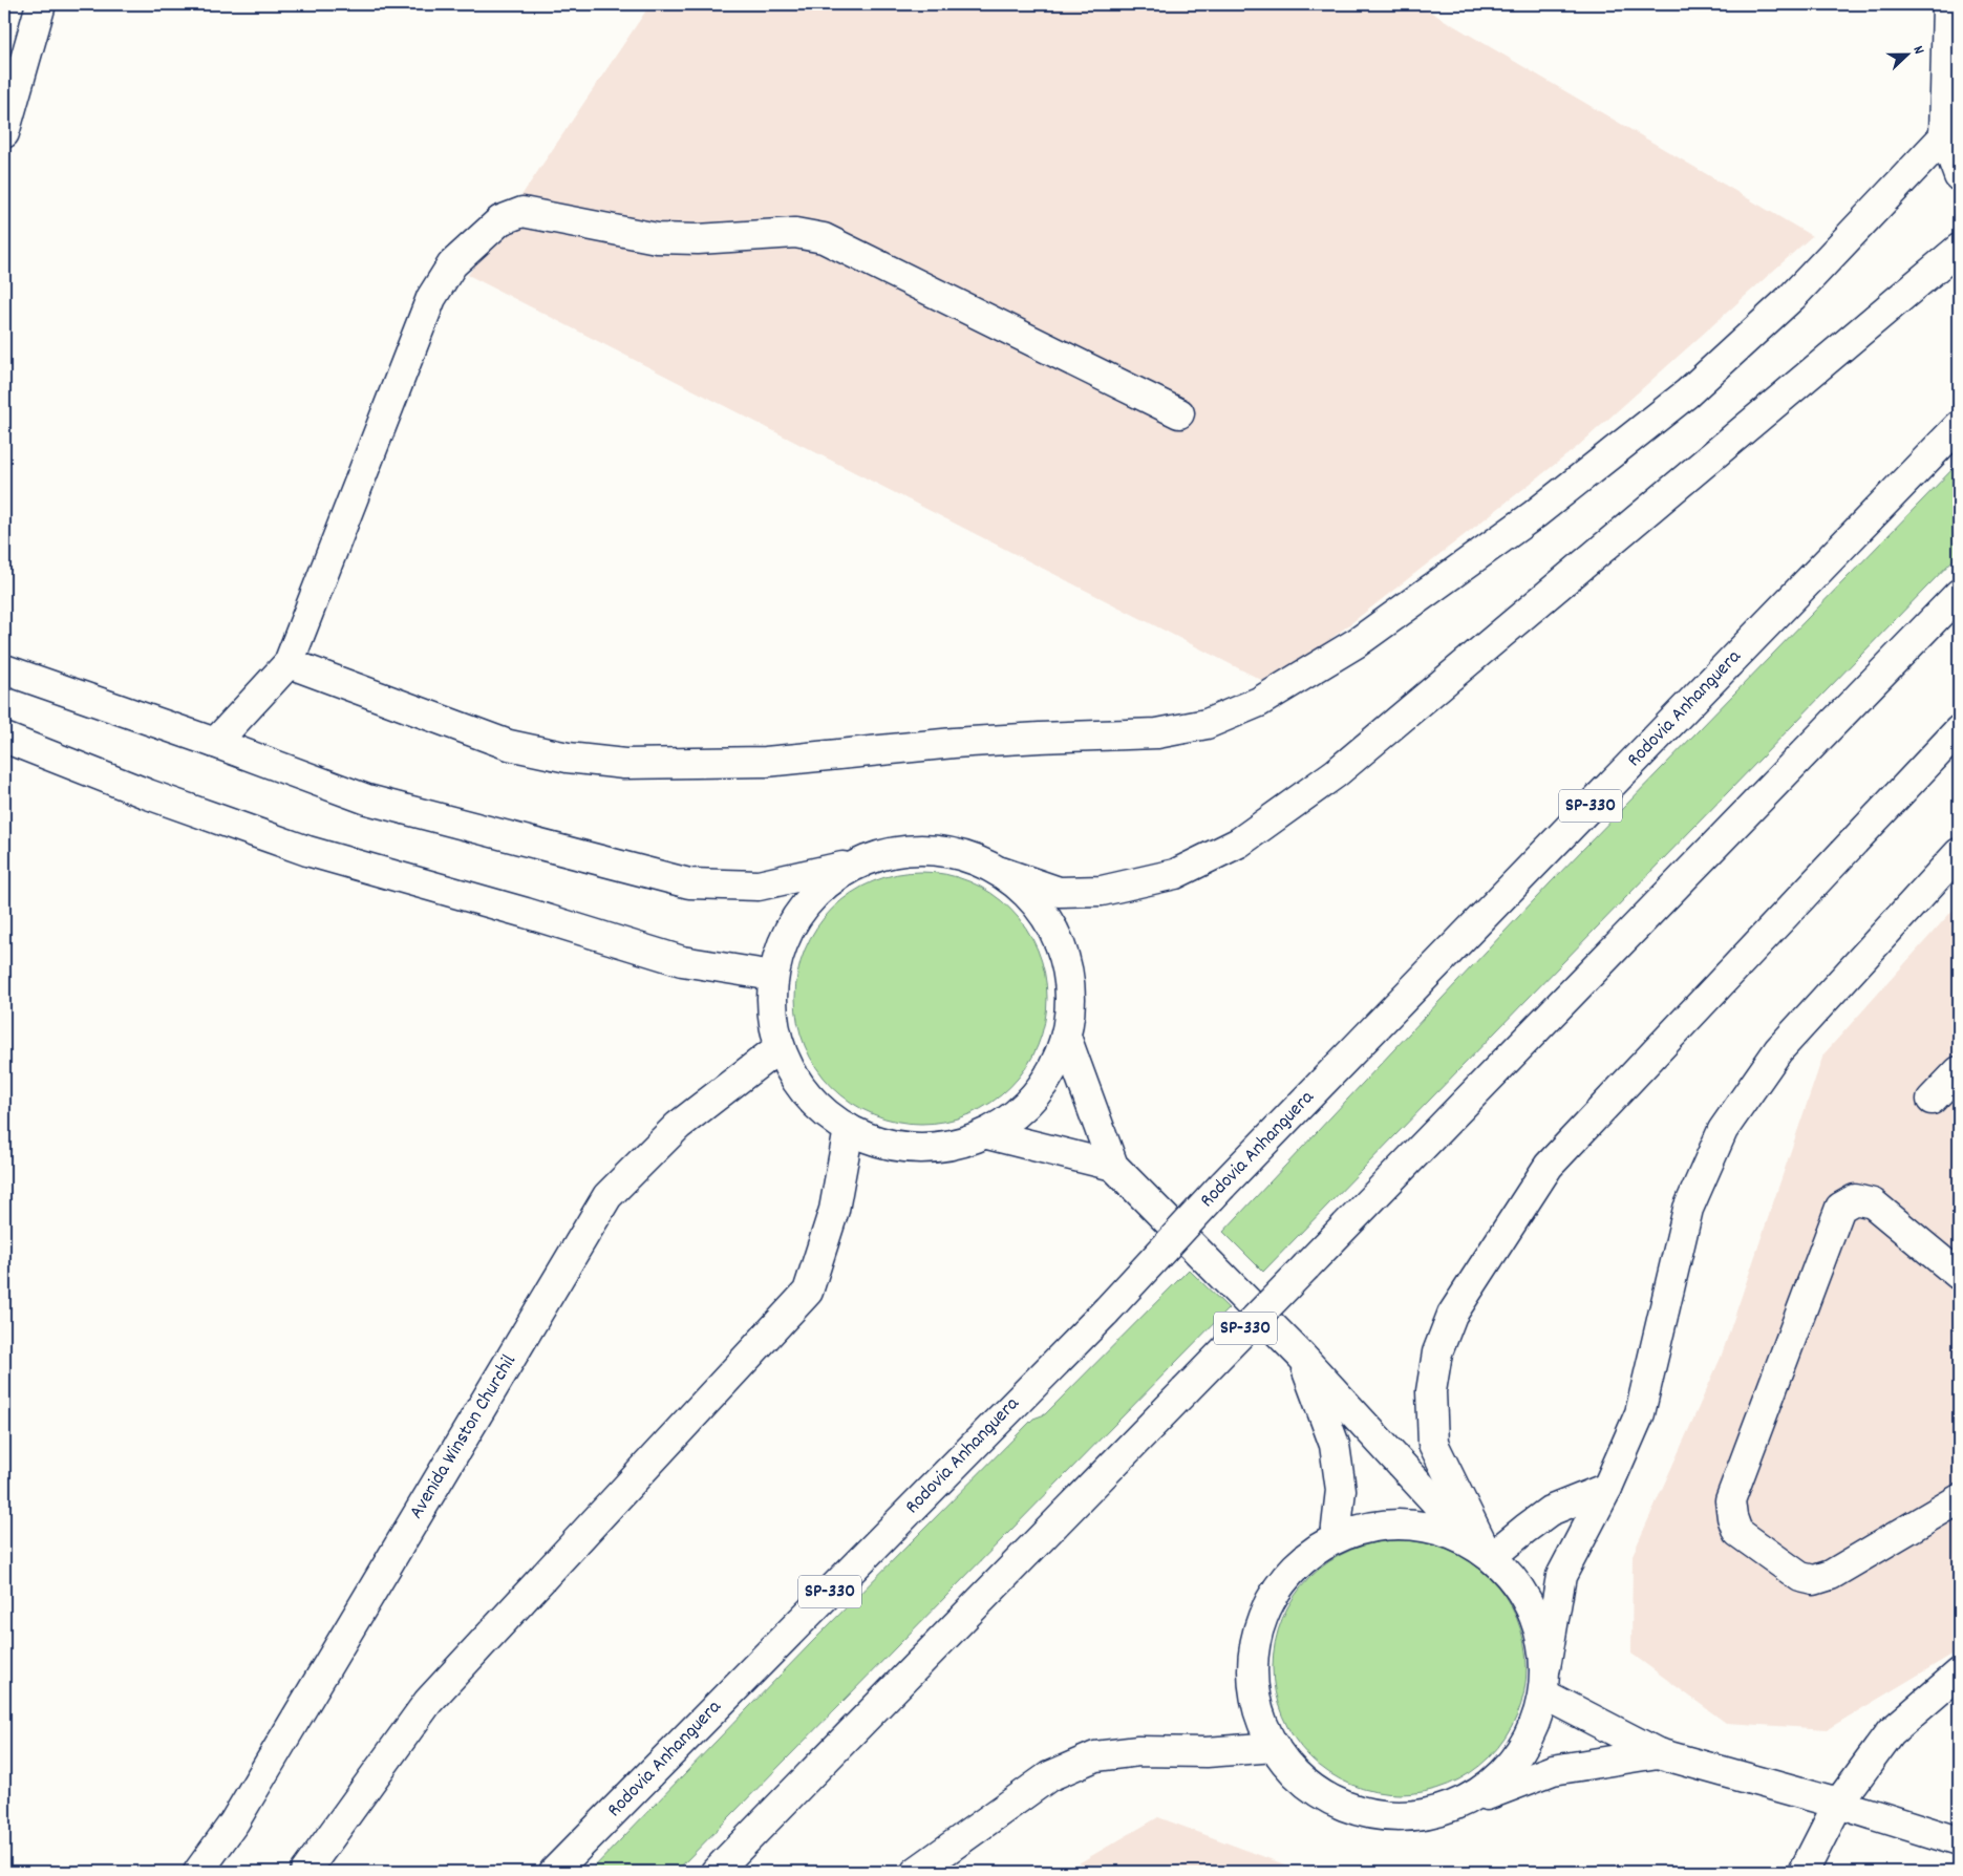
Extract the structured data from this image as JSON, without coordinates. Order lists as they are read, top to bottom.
{
  "streets": {
    "main road": ["Rodovia Anhanguera", "SP-330", "Avenida Winston Churchil"]
  },
  "north": "right"
}
